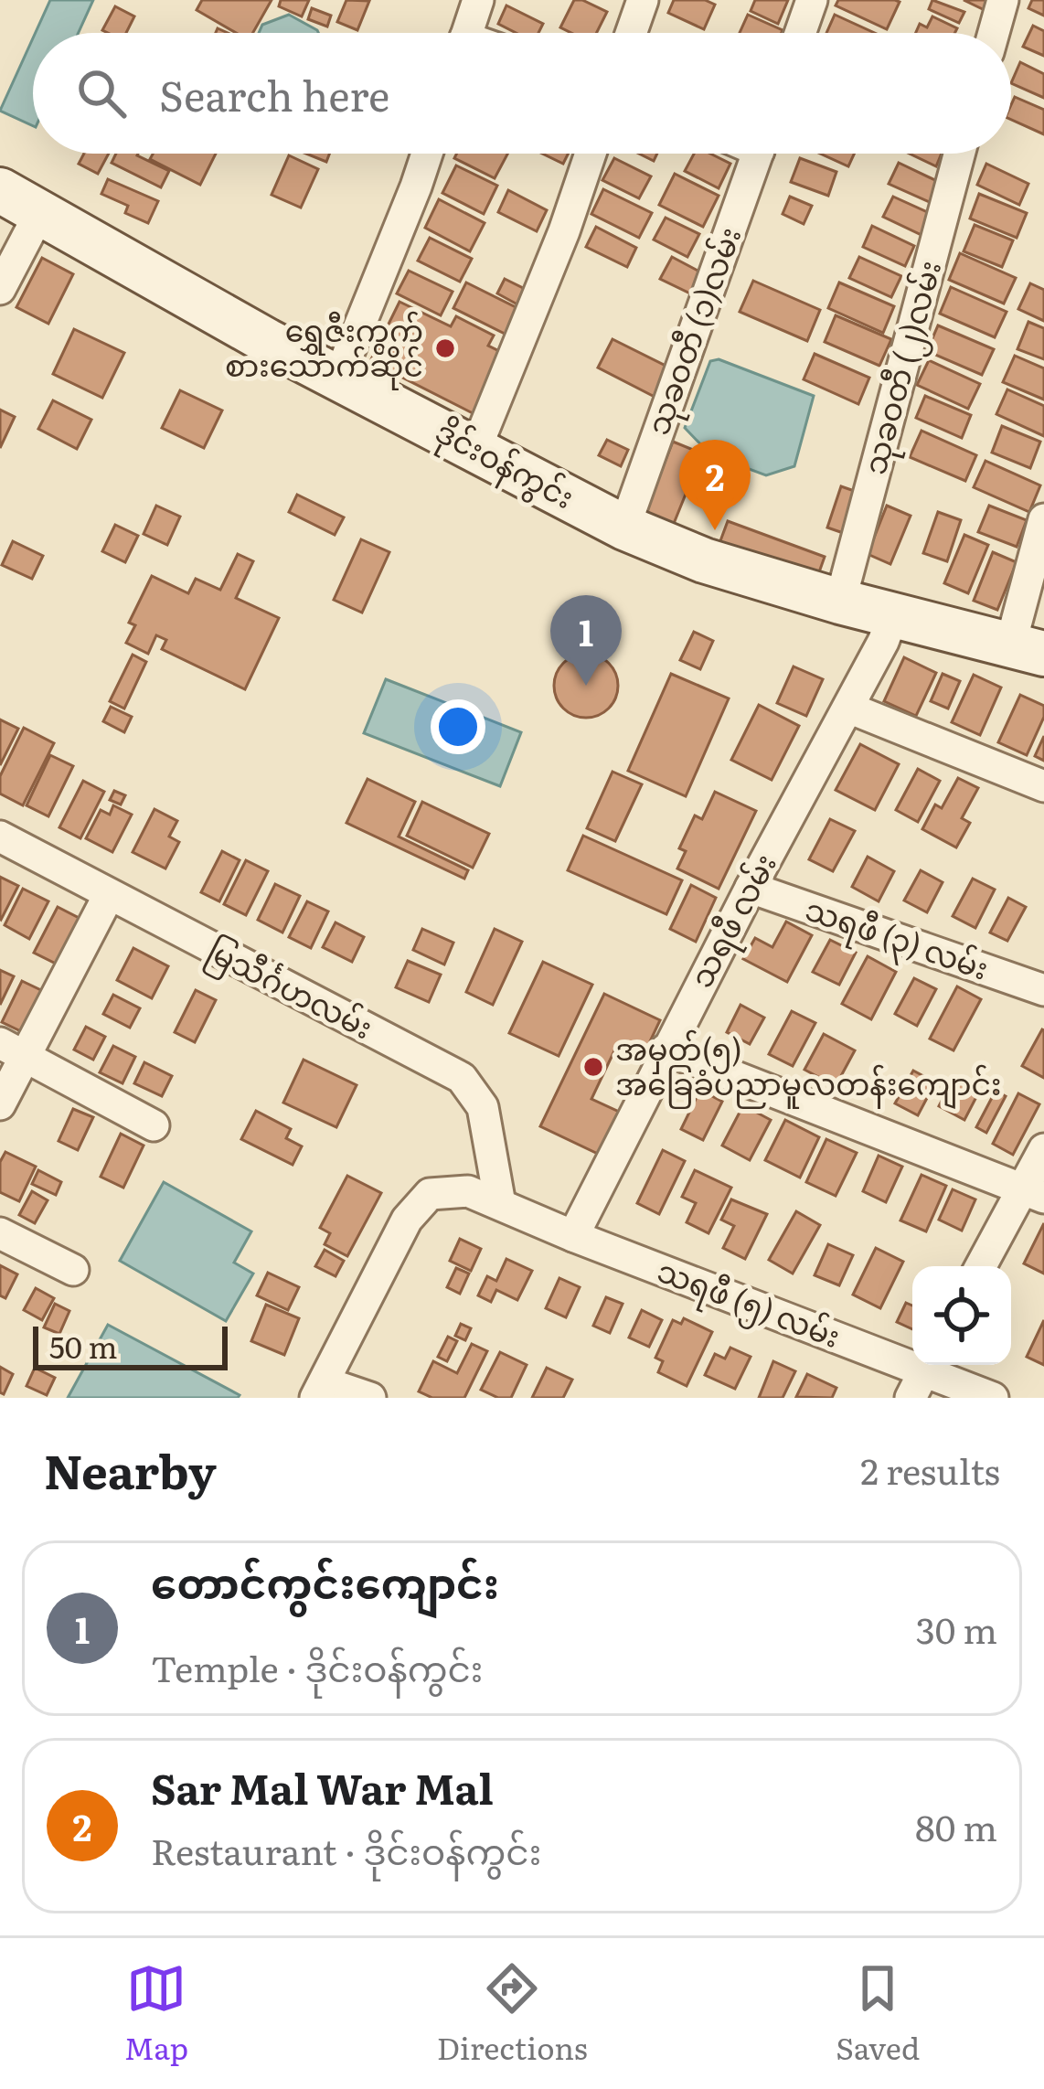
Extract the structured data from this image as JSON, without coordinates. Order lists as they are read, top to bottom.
{
  "streets": {
    "street": [
      "သုခဝတီ (၁)လမ်း",
      "သုခဝတီ (၂)လမ်း",
      "ဒိုင်းဝန်ကွင်း",
      "သရဖီ လမ်း",
      "သရဖီ (၃) လမ်း",
      "မြသီင်္ဂဟလမ်း",
      "သရဖီ (၅) လမ်း"
    ]
  },
  "crossings": [
    ["သုခဝတီ (၁)လမ်း", "ဒိုင်းဝန်ကွင်း"],
    ["သုခဝတီ (၂)လမ်း", "ဒိုင်းဝန်ကွင်း"],
    ["ဒိုင်းဝန်ကွင်း", "သရဖီ လမ်း"],
    ["သရဖီ လမ်း", "သရဖီ (၃) လမ်း"],
    ["သရဖီ လမ်း", "သရဖီ (၅) လမ်း"]
  ],
  "places": ["ရွှေဇီးကွက် စားသောက်ဆိုင်", "အမှတ်(၅) အခြေခံပညာမူလတန်းကျောင်း"],
  "scale_bar": "50 m",
  "page": {
    "search": "Search here",
    "pins": ["2", "1"],
    "scale": "50 m",
    "heading": ["Nearby", "2 results"],
    "list": [
      {
        "mark": "1",
        "name": "တောင်ကွင်းကျောင်း",
        "note": "Temple · ဒိုင်းဝန်ကွင်း",
        "value": "30 m"
      },
      {
        "mark": "2",
        "name": "Sar Mal War Mal",
        "note": "Restaurant · ဒိုင်းဝန်ကွင်း",
        "value": "80 m"
      }
    ],
    "nav": ["Map", "Directions", "Saved"]
  }
}
